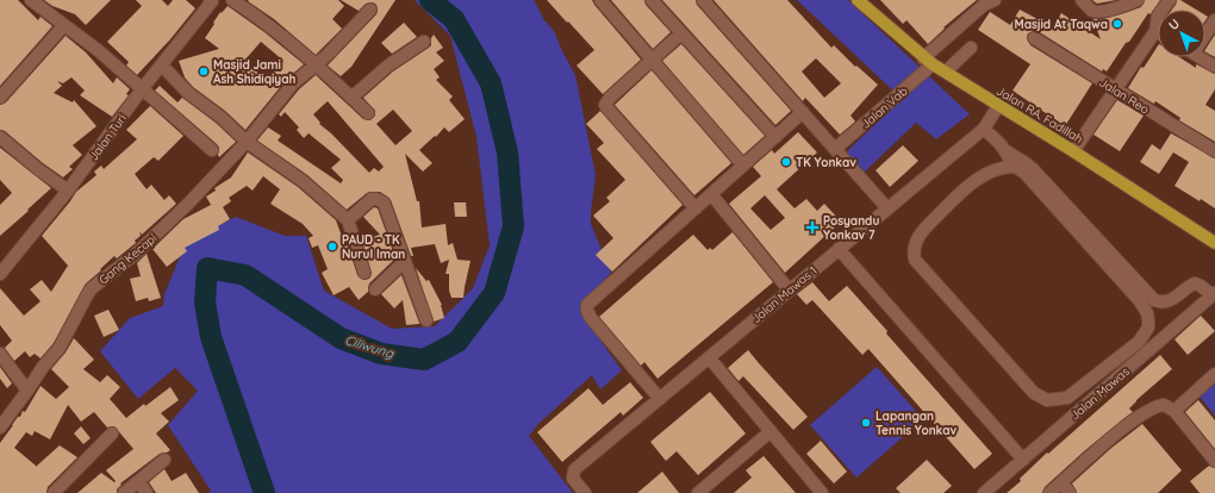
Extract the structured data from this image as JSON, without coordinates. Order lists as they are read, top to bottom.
{
  "streets": {
    "main road": ["Jalan RA. Fadillah"],
    "street": [
      "Jalan Reo",
      "Jalan Vab",
      "Jalan Turi",
      "Gang Kecapi",
      "Jalan Mawas 1",
      "Jalan Mawas"
    ]
  },
  "crossings": [
    ["Jalan Vab", "Jalan RA. Fadillah"],
    ["Jalan RA. Fadillah", "Jalan Mawas 1"]
  ],
  "water": ["Ciliwung"],
  "places": {
    "other": [
      "Masjid At Taqwa",
      "Masjid Jami Ash Shidiqiyah",
      "TK Yonkav",
      "PAUD - TK Nurul Iman",
      "Lapangan Tennis Yonkav"
    ],
    "health": ["Posyandu Yonkav 7"]
  },
  "north": "top left"
}
